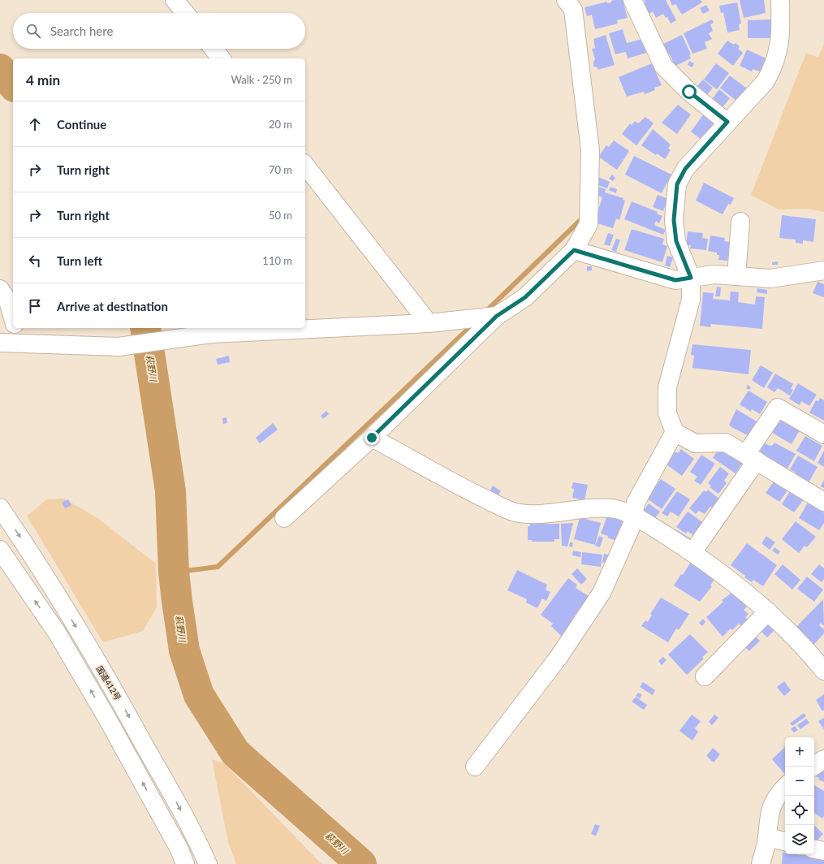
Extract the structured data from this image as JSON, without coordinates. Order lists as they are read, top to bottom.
{
  "streets": {
    "main road": ["国道412号"]
  },
  "water": ["萩野川"],
  "page": {
    "search": "Search here",
    "heading": ["4 min", "Walk · 250 m"],
    "list": [
      ["Continue", "20 m"],
      ["Turn right", "70 m"],
      ["Turn right", "50 m"],
      ["Turn left", "110 m"],
      "Arrive at destination"
    ],
    "map_buttons": ["+", "−"]
  }
}
